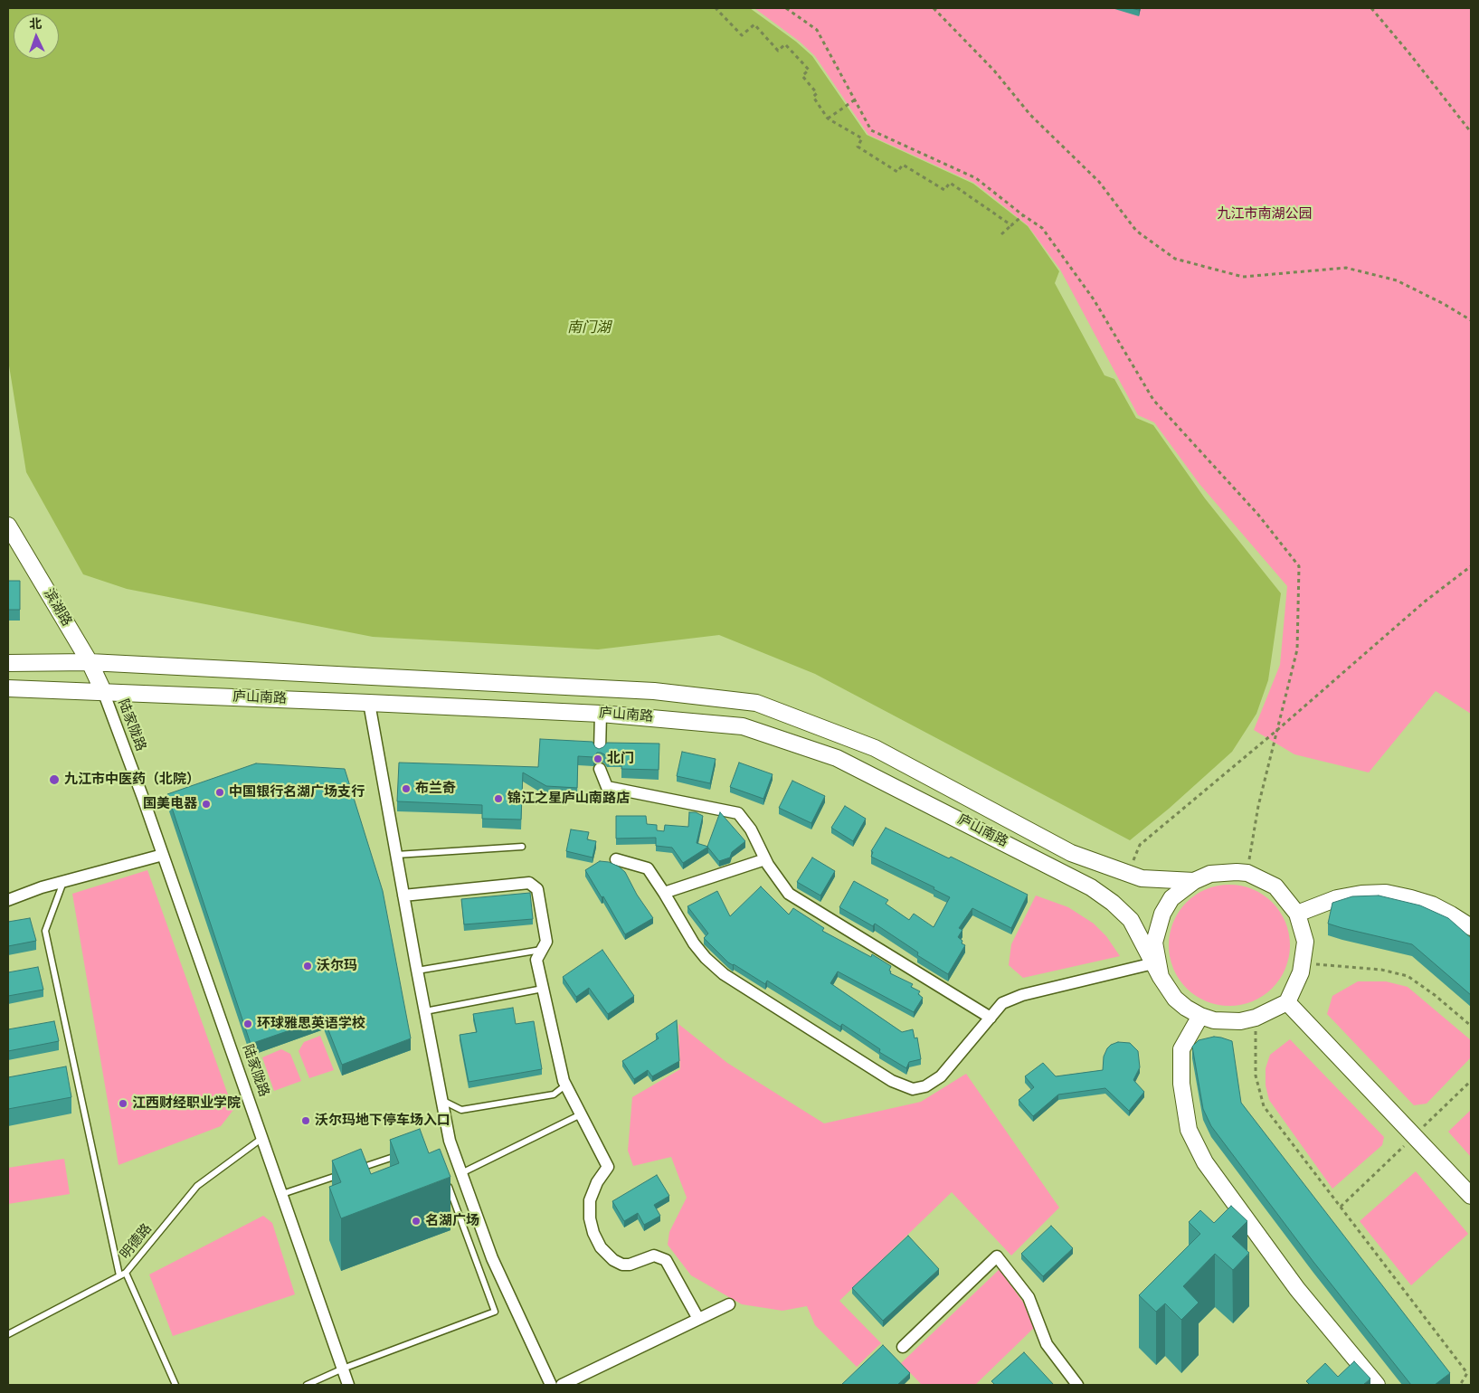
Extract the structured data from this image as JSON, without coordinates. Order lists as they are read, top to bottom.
{
  "streets": {
    "main road": ["滨湖路", "庐山南路"],
    "street": ["陆家陇路"],
    "lane": ["明德路"]
  },
  "crossings": [
    ["滨湖路", "庐山南路"],
    ["滨湖路", "陆家陇路"],
    ["庐山南路", "陆家陇路"],
    ["陆家陇路", "明德路"]
  ],
  "water": ["南门湖"],
  "parks": ["九江市南湖公园"],
  "places": [
    "北门",
    "九江市中医药（北院）",
    "布兰奇",
    "中国银行名湖广场支行",
    "锦江之星庐山南路店",
    "国美电器",
    "沃尔玛",
    "环球雅思英语学校",
    "江西财经职业学院",
    "沃尔玛地下停车场入口",
    "名湖广场"
  ],
  "north": "top"
}
